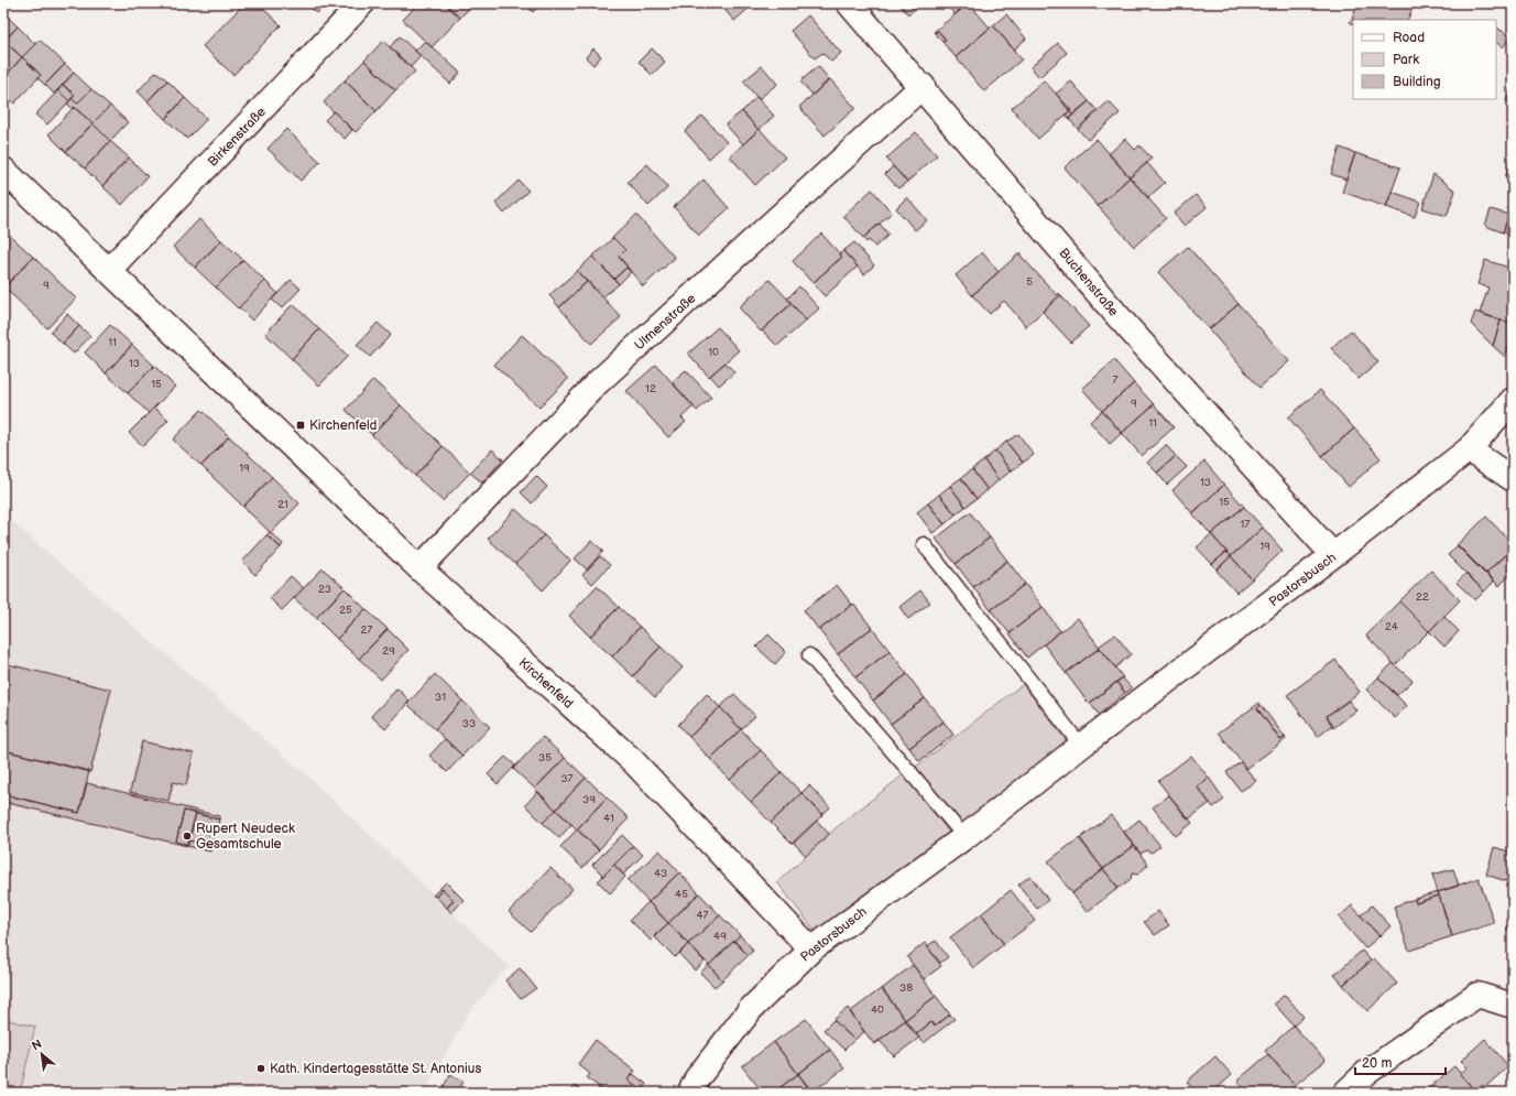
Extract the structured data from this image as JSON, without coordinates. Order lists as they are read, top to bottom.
{
  "streets": {
    "street": [
      "Birkenstraße",
      "Buchenstraße",
      "Ulmenstraße",
      "Pastorsbusch",
      "Kirchenfeld"
    ]
  },
  "crossings": [
    ["Birkenstraße", "Kirchenfeld"],
    ["Buchenstraße", "Ulmenstraße"],
    ["Buchenstraße", "Pastorsbusch"],
    ["Ulmenstraße", "Kirchenfeld"],
    ["Pastorsbusch", "Kirchenfeld"]
  ],
  "places": {
    "transit": ["Kirchenfeld"],
    "other": ["Rupert Neudeck Gesamtschule", "Kath. Kindertagesstätte St. Antonius"]
  },
  "house_numbers": [
    "5",
    "9",
    "11",
    "10",
    "13",
    "7",
    "15",
    "12",
    "9",
    "11",
    "19",
    "13",
    "15",
    "21",
    "17",
    "19",
    "23",
    "22",
    "25",
    "24",
    "27",
    "29",
    "31",
    "33",
    "35",
    "37",
    "39",
    "41",
    "43",
    "45",
    "47",
    "49",
    "38",
    "40"
  ],
  "legend": ["Road", "Park", "Building"],
  "scale_bar": "20 m",
  "north": "top left"
}
